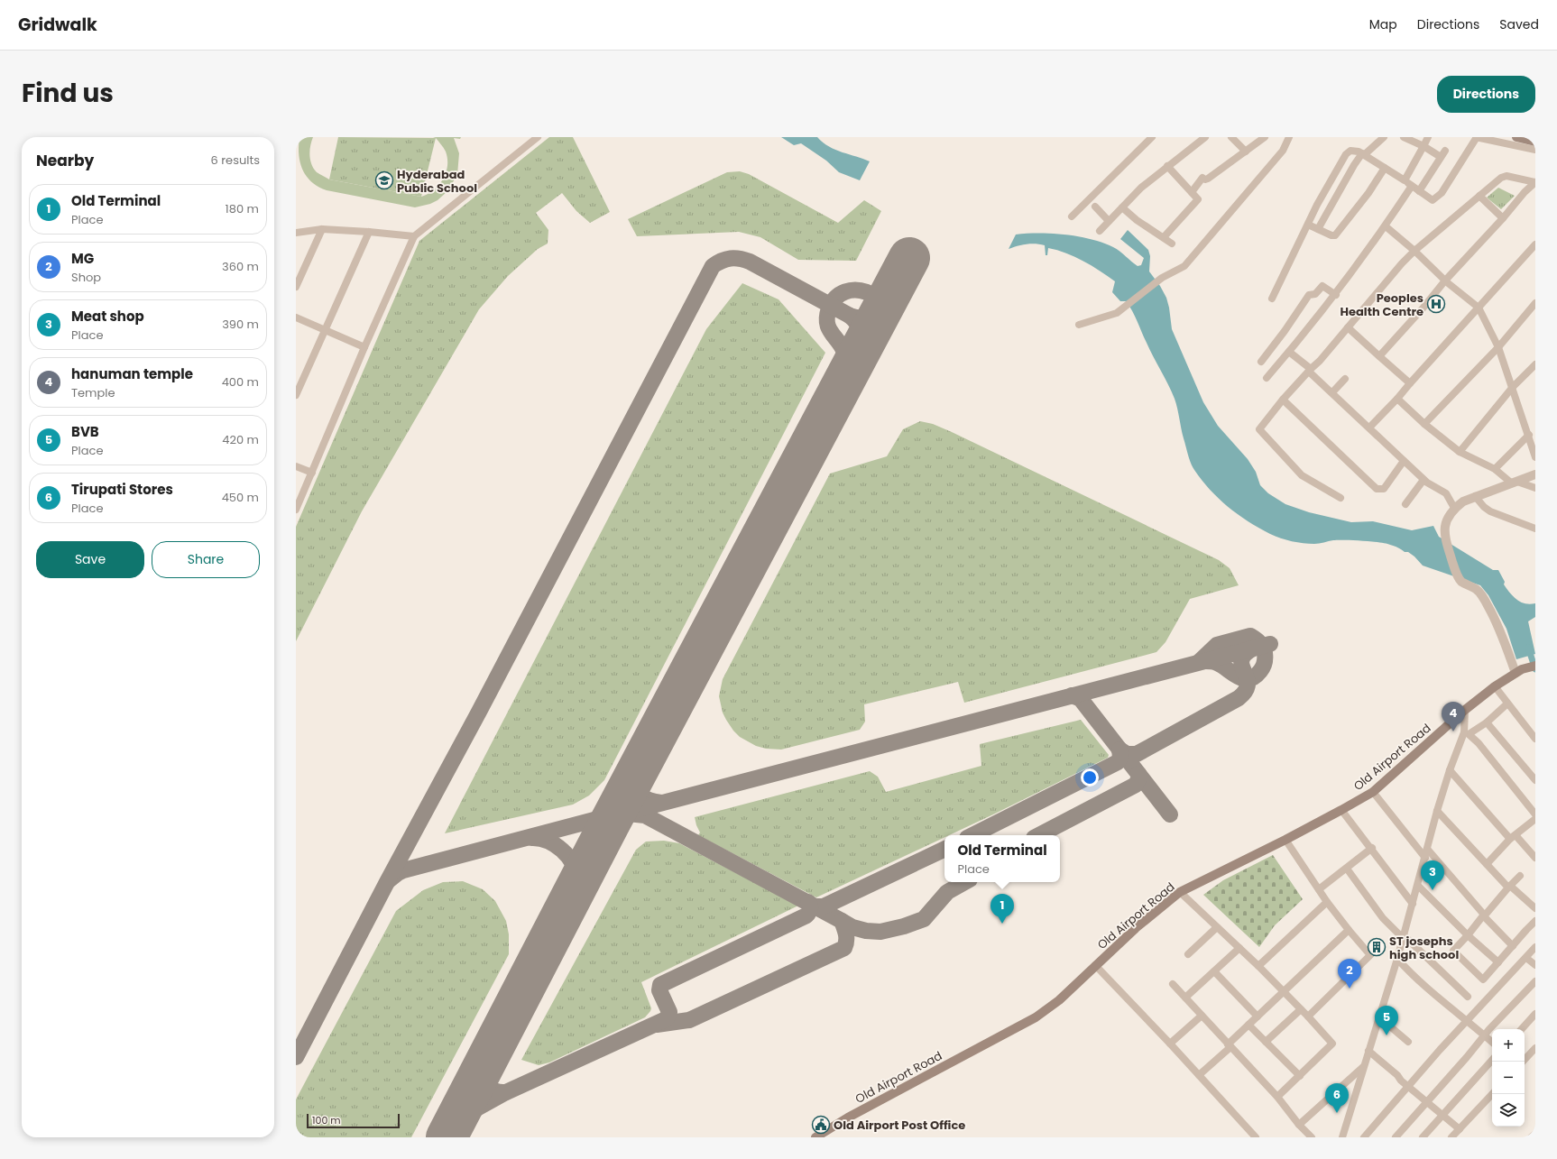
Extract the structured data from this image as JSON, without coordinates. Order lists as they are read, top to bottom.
{
  "streets": {
    "main road": ["Old Airport Road"]
  },
  "places": {
    "school or university": ["Hyderabad Public School"],
    "hospital": ["Peoples Health Centre"],
    "building": ["ST josephs high school"],
    "public building": ["Old Airport Post Office"]
  },
  "scale_bar": "100 m",
  "page": {
    "header": "Gridwalk",
    "nav": ["Map", "Directions", "Saved"],
    "title": "Find us",
    "buttons": [
      "Directions",
      ["Save", "Share"]
    ],
    "heading": ["Nearby", "6 results"],
    "list": [
      {
        "mark": "1",
        "name": "Old Terminal",
        "note": "Place",
        "value": "180 m"
      },
      {
        "mark": "2",
        "name": "MG",
        "note": "Shop",
        "value": "360 m"
      },
      {
        "mark": "3",
        "name": "Meat shop",
        "note": "Place",
        "value": "390 m"
      },
      {
        "mark": "4",
        "name": "hanuman temple",
        "note": "Temple",
        "value": "400 m"
      },
      {
        "mark": "5",
        "name": "BVB",
        "note": "Place",
        "value": "420 m"
      },
      {
        "mark": "6",
        "name": "Tirupati Stores",
        "note": "Place",
        "value": "450 m"
      }
    ],
    "pins": [
      "4",
      "3",
      "1",
      "2",
      "5",
      "6"
    ],
    "popup": ["Old Terminal", "Place"],
    "map_buttons": ["+", "−"],
    "scale": "100 m"
  }
}
